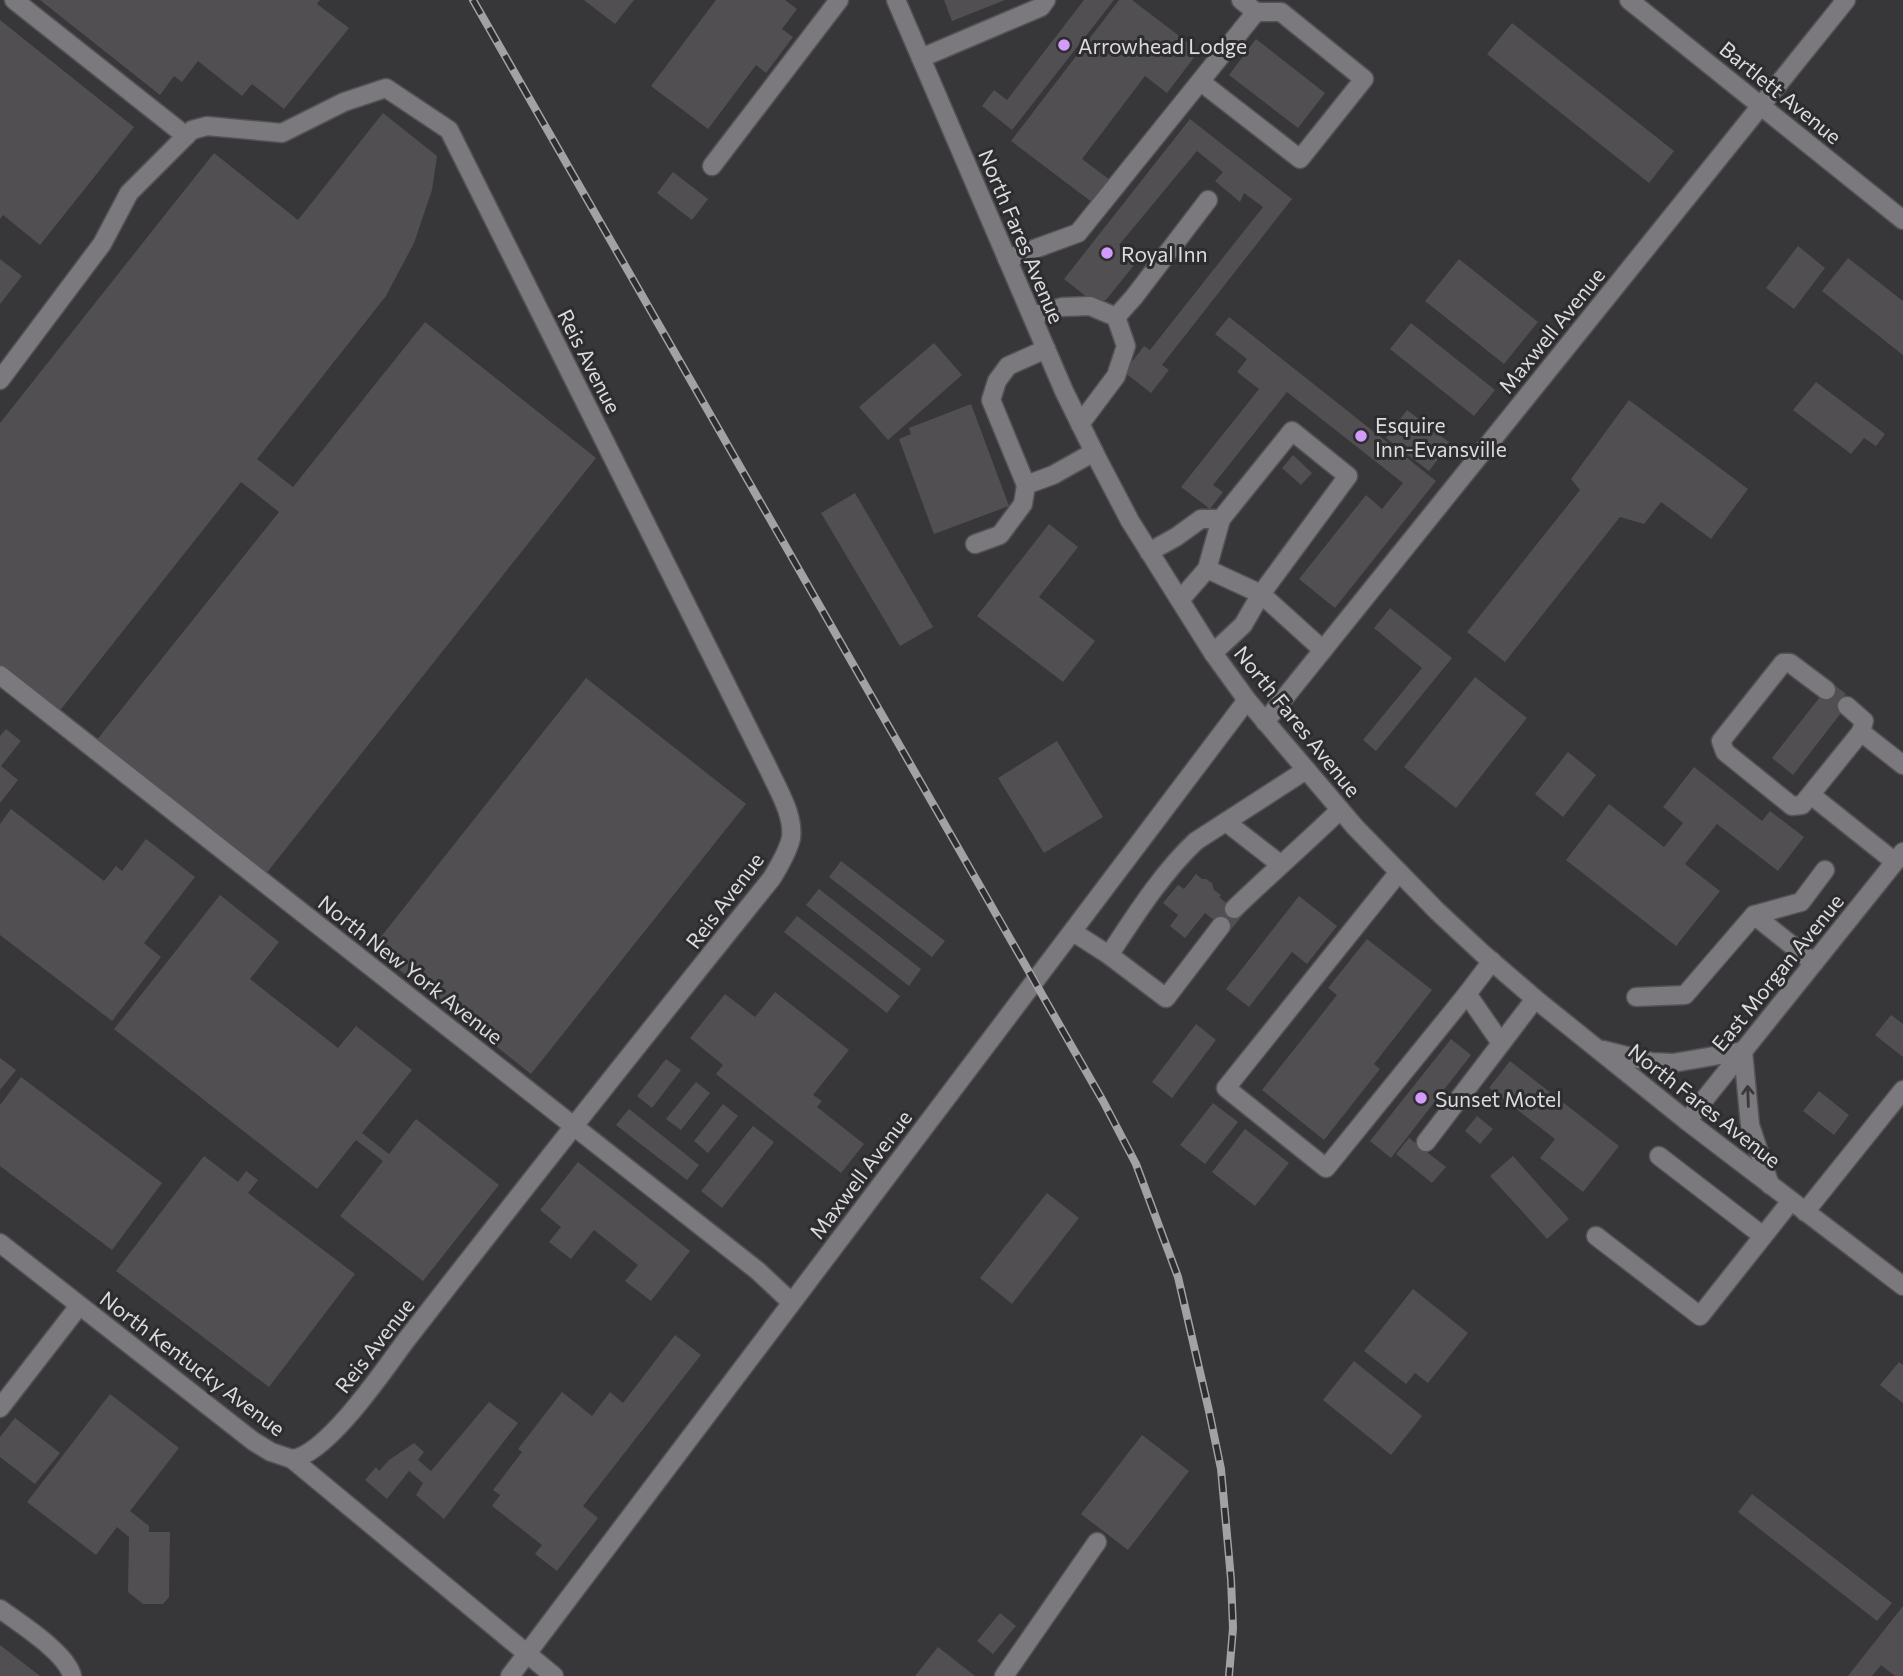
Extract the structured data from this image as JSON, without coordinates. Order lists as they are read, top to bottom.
{
  "streets": {
    "street": [
      "Bartlett Avenue",
      "North Fares Avenue",
      "Maxwell Avenue",
      "Reis Avenue",
      "North New York Avenue",
      "East Morgan Avenue",
      "North Kentucky Avenue"
    ]
  },
  "crossings": [
    ["Bartlett Avenue", "Maxwell Avenue"],
    ["North Fares Avenue", "Maxwell Avenue"],
    ["North Fares Avenue", "East Morgan Avenue"],
    ["Maxwell Avenue", "North New York Avenue"],
    ["Maxwell Avenue", "North Kentucky Avenue"],
    ["Reis Avenue", "North New York Avenue"],
    ["Reis Avenue", "North Kentucky Avenue"]
  ],
  "places": [
    "Arrowhead Lodge",
    "Royal Inn",
    "Esquire Inn-Evansville",
    "Sunset Motel"
  ]
}
